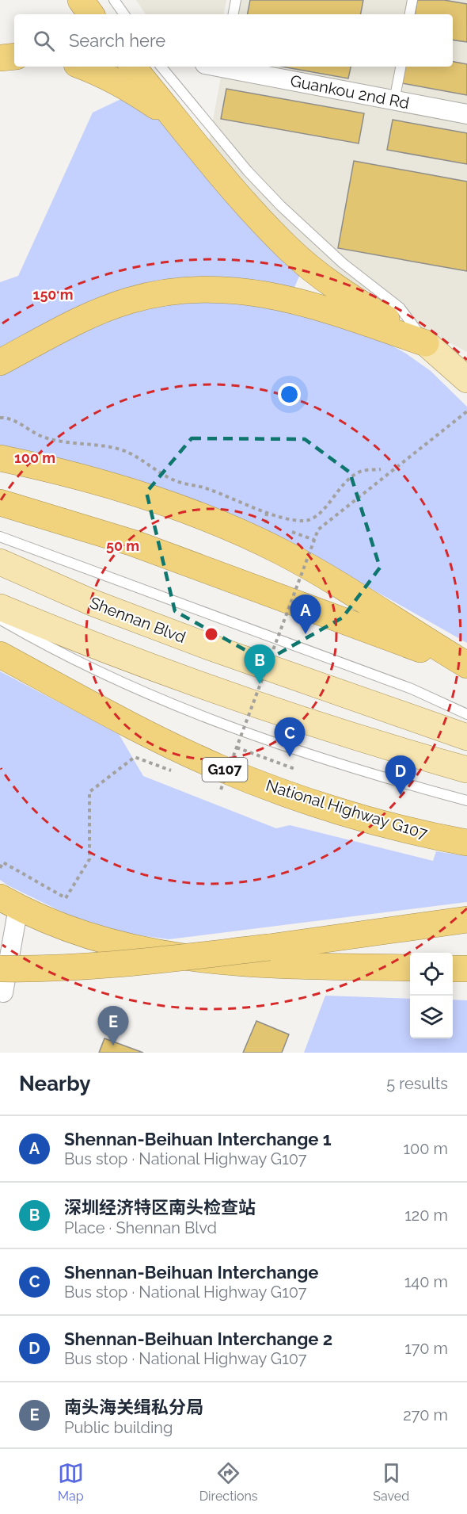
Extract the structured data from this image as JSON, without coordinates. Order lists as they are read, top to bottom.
{
  "streets": {
    "highway": ["G107", "National Highway G107"],
    "main road": ["Shennan Blvd"],
    "street": ["Guankou 2nd Rd"]
  },
  "page": {
    "search": "Search here",
    "pins": [
      "A",
      "B",
      "C",
      "D",
      "E"
    ],
    "heading": ["Nearby", "5 results"],
    "list": [
      {
        "mark": "A",
        "name": "Shennan-Beihuan Interchange 1",
        "note": "Bus stop · National Highway G107",
        "value": "100 m"
      },
      {
        "mark": "B",
        "name": "深圳经济特区南头检查站",
        "note": "Place · Shennan Blvd",
        "value": "120 m"
      },
      {
        "mark": "C",
        "name": "Shennan-Beihuan Interchange",
        "note": "Bus stop · National Highway G107",
        "value": "140 m"
      },
      {
        "mark": "D",
        "name": "Shennan-Beihuan Interchange 2",
        "note": "Bus stop · National Highway G107",
        "value": "170 m"
      },
      {
        "mark": "E",
        "name": "南头海关缉私分局",
        "note": "Public building",
        "value": "270 m"
      }
    ],
    "nav": ["Map", "Directions", "Saved"]
  },
  "rings": ["150 m", "100 m", "50 m"]
}
